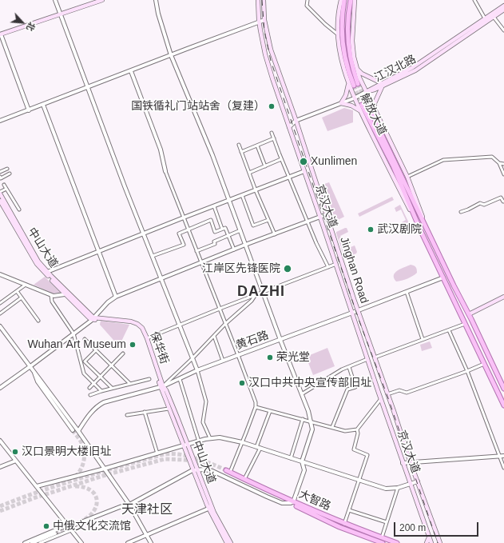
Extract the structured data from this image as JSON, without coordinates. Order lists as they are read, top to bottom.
{
  "streets": {
    "main road": [
      "江汉北路",
      "解放大道",
      "京汉大道",
      "中山大道",
      "Jinghan Road",
      "保华街",
      "大智路"
    ],
    "street": ["黄石路"]
  },
  "crossings": [
    ["江汉北路", "解放大道"],
    ["解放大道", "黄石路"],
    ["京汉大道", "黄石路"],
    ["中山大道", "黄石路"],
    ["中山大道", "保华街"],
    ["中山大道", "大智路"],
    ["Jinghan Road", "黄石路"],
    ["黄石路", "保华街"]
  ],
  "districts": ["DAZHI", "天津社区"],
  "places": [
    "国铁循礼门站站舍（复建）",
    "Xunlimen",
    "武汉剧院",
    "江岸区先锋医院",
    "Wuhan Art Museum",
    "荣光堂",
    "汉口中共中央宣传部旧址",
    "汉口景明大楼旧址",
    "中俄文化交流馆"
  ],
  "scale_bar": "200 m",
  "north": "bottom right"
}
